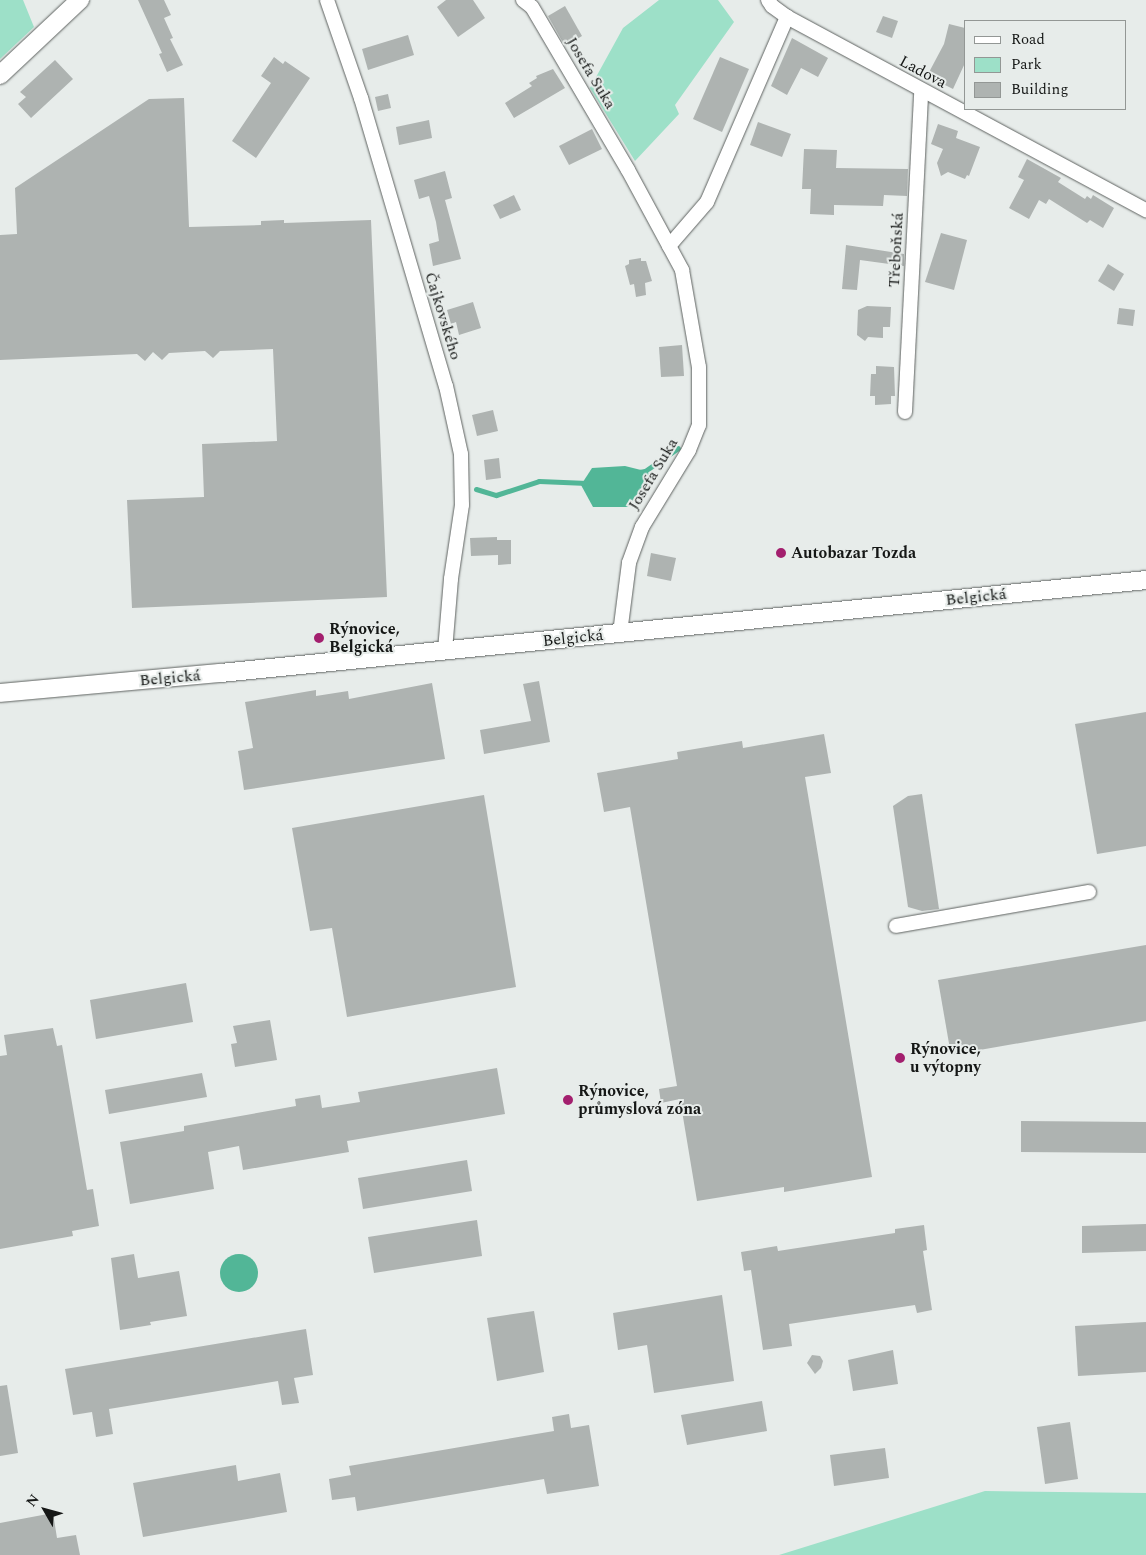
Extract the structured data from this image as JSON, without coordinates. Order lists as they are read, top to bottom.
{
  "streets": {
    "street": [
      "Ladova",
      "Josefa Suka",
      "Třeboňská",
      "Čajkovského",
      "Belgická"
    ]
  },
  "crossings": [
    ["Ladova", "Třeboňská"],
    ["Josefa Suka", "Belgická"],
    ["Čajkovského", "Belgická"]
  ],
  "places": [
    "Autobazar Tozda",
    "Rýnovice, Belgická",
    "Rýnovice, u výtopny",
    "Rýnovice, průmyslová zóna"
  ],
  "legend": ["Road", "Park", "Building"],
  "north": "top left"
}
